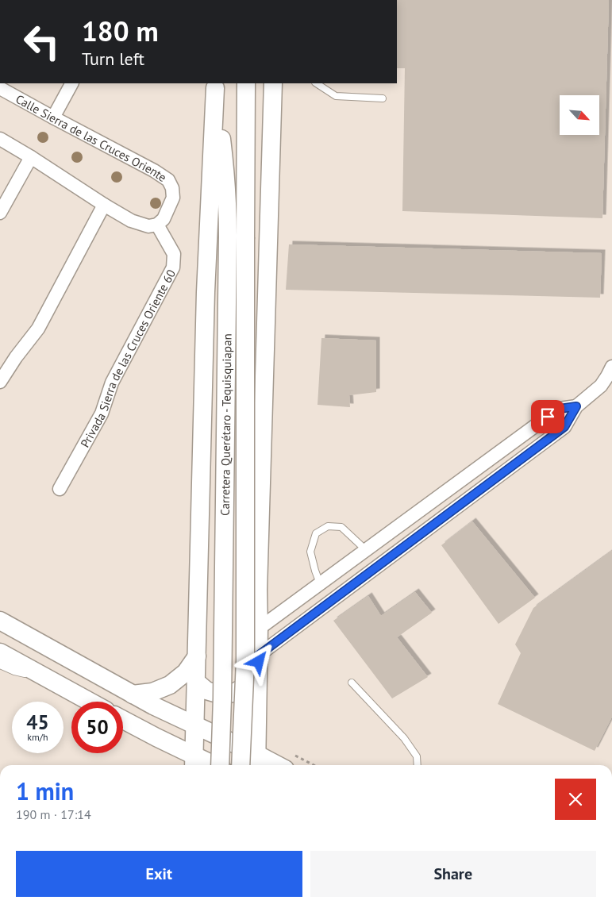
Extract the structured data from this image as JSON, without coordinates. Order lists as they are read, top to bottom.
{
  "streets": {
    "main road": ["Carretera Querétaro - Tequisquiapan"],
    "street": ["Calle Sierra de las Cruces Oriente", "Privada Sierra de las Cruces Oriente 60"]
  },
  "crossings": [
    ["Calle Sierra de las Cruces Oriente", "Privada Sierra de las Cruces Oriente 60"]
  ],
  "north": "bottom right",
  "page": {
    "turn": ["180 m", "Turn left"],
    "speed": "45 km/h",
    "limit": "50",
    "heading": ["1 min", "190 m · 17:14"],
    "buttons": ["Exit", "Share"]
  }
}
